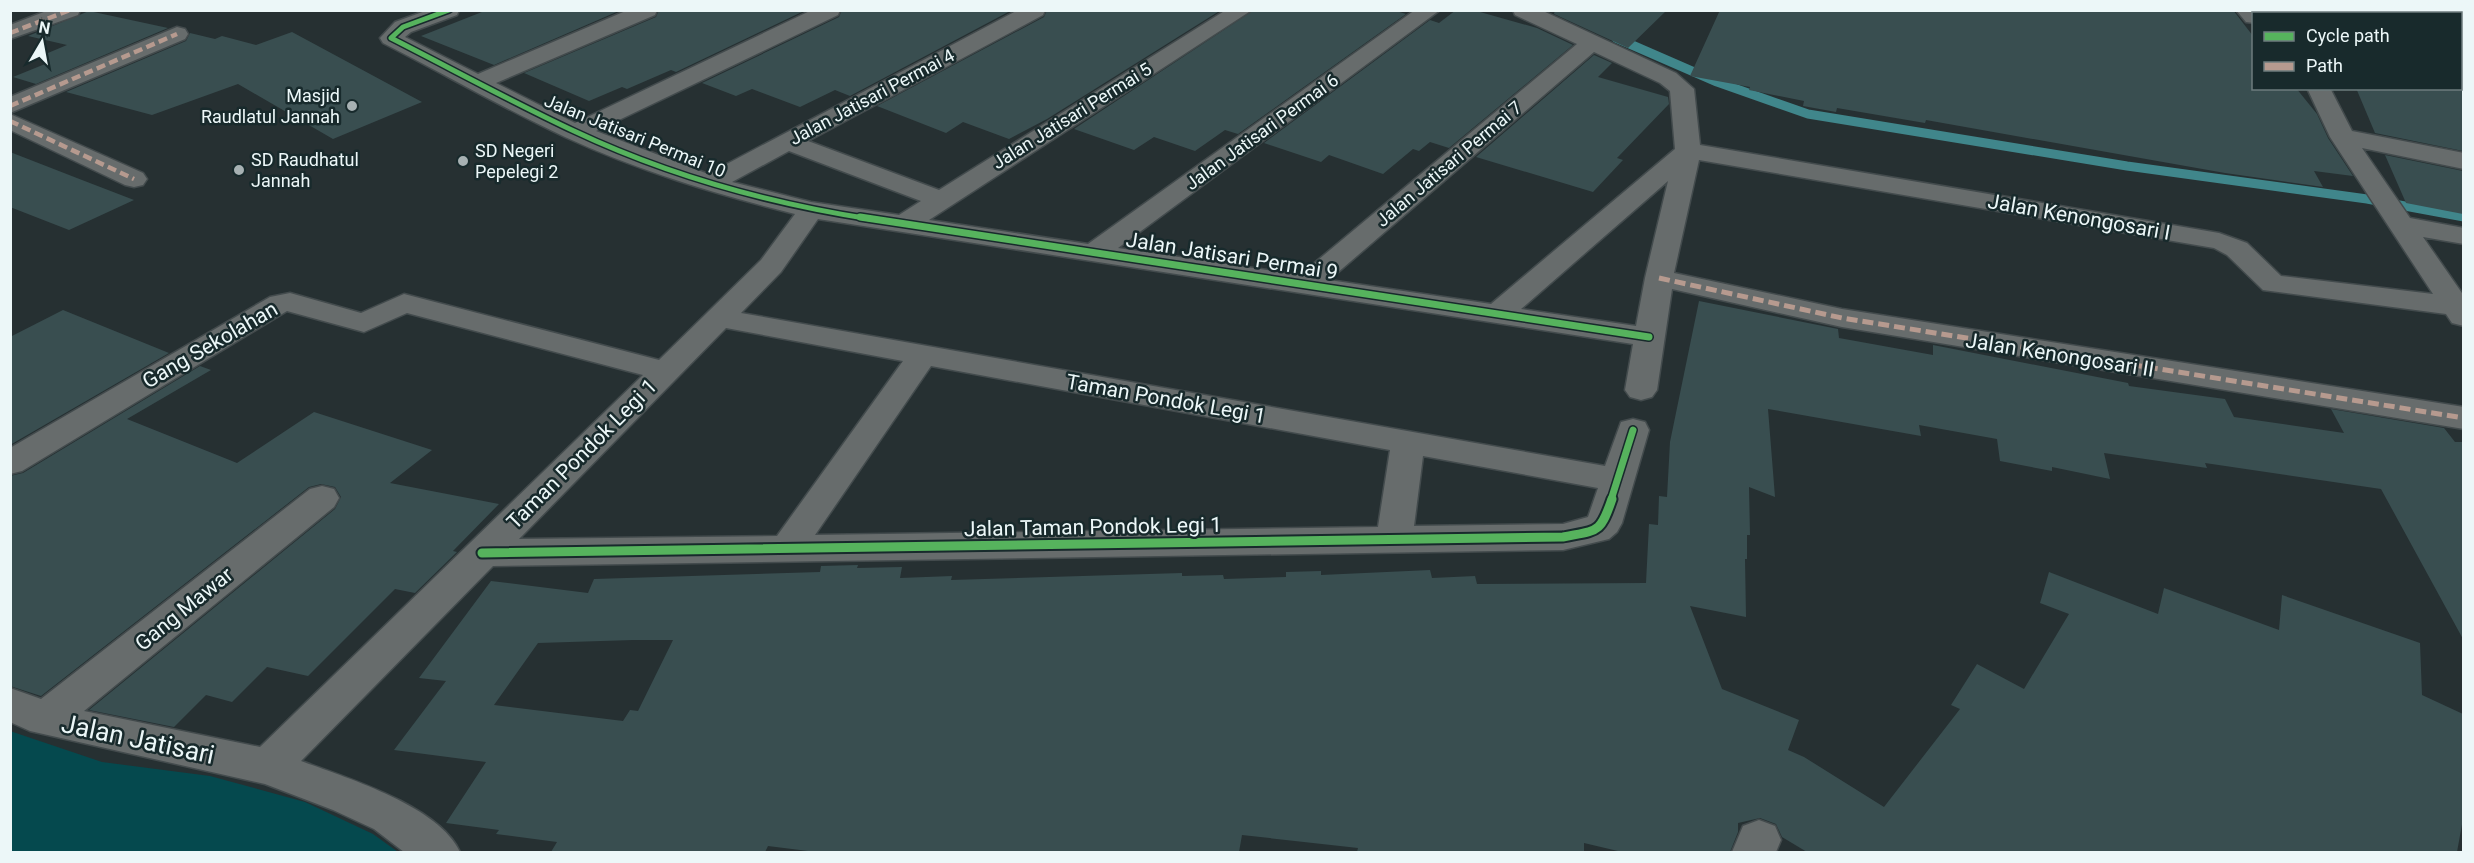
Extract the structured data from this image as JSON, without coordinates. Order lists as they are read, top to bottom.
{
  "streets": {
    "street": [
      "Jalan Jatisari Permai 4",
      "Jalan Jatisari Permai 5",
      "Jalan Jatisari Permai 6",
      "Jalan Jatisari Permai 10",
      "Jalan Jatisari Permai 7",
      "Jalan Kenongosari I",
      "Jalan Jatisari Permai 9",
      "Gang Sekolahan",
      "Jalan Kenongosari II",
      "Taman Pondok Legi 1",
      "Jalan Taman Pondok Legi 1",
      "Gang Mawar",
      "Jalan Jatisari"
    ]
  },
  "crossings": [
    ["Jalan Jatisari Permai 4", "Jalan Jatisari Permai 10"],
    ["Jalan Jatisari Permai 5", "Jalan Jatisari Permai 9"],
    ["Jalan Jatisari Permai 6", "Jalan Jatisari Permai 9"],
    ["Jalan Jatisari Permai 10", "Jalan Jatisari Permai 9"],
    ["Jalan Jatisari Permai 10", "Taman Pondok Legi 1"],
    ["Jalan Jatisari Permai 7", "Jalan Jatisari Permai 9"],
    ["Jalan Jatisari Permai 9", "Taman Pondok Legi 1"],
    ["Gang Sekolahan", "Taman Pondok Legi 1"],
    ["Taman Pondok Legi 1", "Jalan Taman Pondok Legi 1"],
    ["Taman Pondok Legi 1", "Jalan Jatisari"],
    ["Gang Mawar", "Jalan Jatisari"]
  ],
  "places": ["Masjid Raudlatul Jannah", "SD Negeri Pepelegi 2", "SD Raudhatul Jannah"],
  "legend": ["Cycle path", "Path"],
  "north": "top"
}
